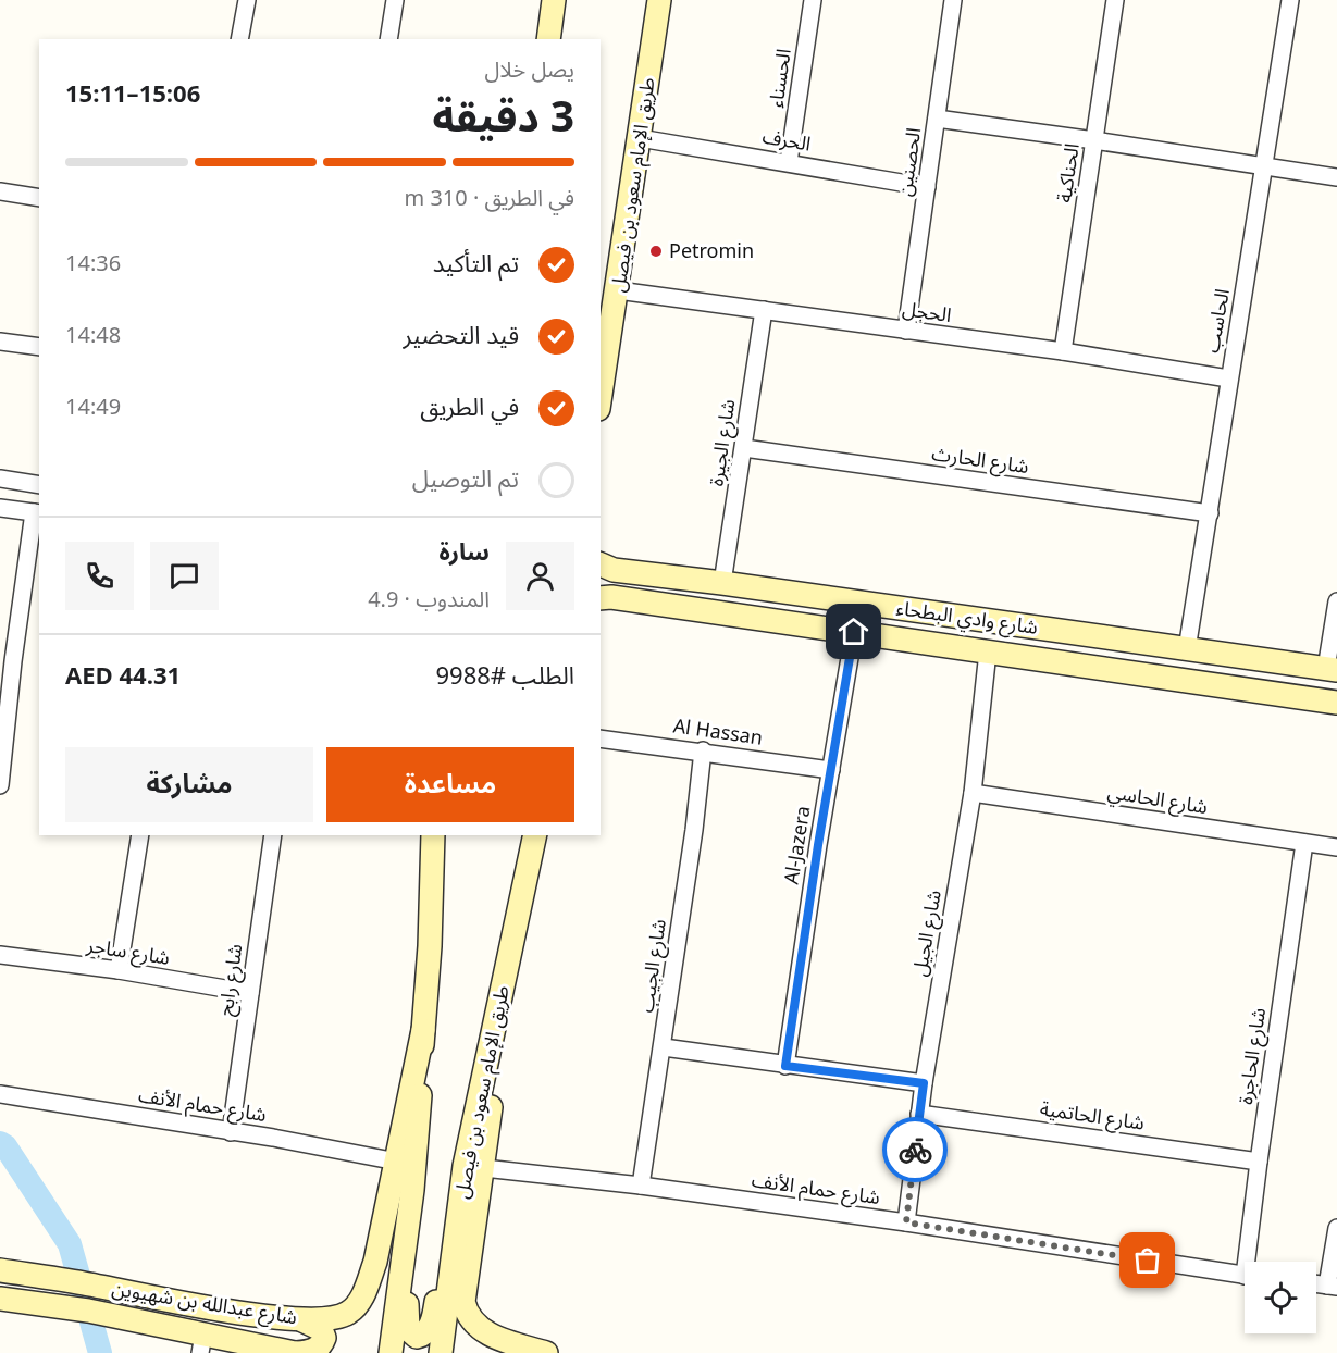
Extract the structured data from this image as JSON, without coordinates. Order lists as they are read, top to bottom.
{
  "streets": {
    "street": [
      "الحسناء",
      "الحرف",
      "الحصنين",
      "الحناكية",
      "طريق الإمام سعود بن فيصل",
      "الحجل",
      "الحاسب",
      "شارع الجيرة",
      "شارع الحارث",
      "شارع وادي البطحاء",
      "Al Hassan",
      "شارع الحاسي",
      "Al-Jazera",
      "شارع الجيل",
      "شارع ساجر",
      "شارع الجيب",
      "شارع رابح",
      "شارع الحاجرة",
      "شارع حمام الأنف",
      "شارع الحاتمية",
      "شارع عبدالله بن شهيوين"
    ]
  },
  "crossings": [
    ["الحسناء", "الحرف"],
    ["الحرف", "الحصنين"],
    ["الحرف", "طريق الإمام سعود بن فيصل"],
    ["الحصنين", "الحجل"],
    ["الحناكية", "الحجل"],
    ["طريق الإمام سعود بن فيصل", "الحجل"],
    ["الحجل", "الحاسب"],
    ["الحجل", "شارع الجيرة"],
    ["الحاسب", "شارع الحارث"],
    ["الحاسب", "شارع وادي البطحاء"],
    ["شارع الجيرة", "شارع الحارث"],
    ["شارع الجيرة", "شارع وادي البطحاء"],
    ["شارع وادي البطحاء", "Al-Jazera"],
    ["شارع وادي البطحاء", "شارع الجيل"],
    ["Al Hassan", "Al-Jazera"],
    ["Al Hassan", "شارع الجيب"],
    ["شارع الحاسي", "شارع الجيل"],
    ["شارع الحاسي", "شارع الحاجرة"],
    ["شارع الجيل", "شارع حمام الأنف"],
    ["شارع الجيل", "شارع الحاتمية"],
    ["شارع ساجر", "شارع رابح"],
    ["شارع الجيب", "شارع حمام الأنف"],
    ["شارع رابح", "شارع حمام الأنف"],
    ["شارع الحاجرة", "شارع الحاتمية"],
    ["شارع حمام الأنف", "شارع عبدالله بن شهيوين"]
  ],
  "places": ["Petromin"],
  "page": {
    "heading": ["3 دقيقة", "يصل خلال", "15:06–15:11"],
    "panel": [
      "سارة",
      "المندوب · 4.9",
      "الطلب #9988",
      "AED 44.31"
    ],
    "bar": "في الطريق · 310 m",
    "list": [
      ["تم التأكيد", "14:36"],
      ["قيد التحضير", "14:48"],
      ["في الطريق", "14:49"],
      "تم التوصيل"
    ],
    "buttons": ["مساعدة", "مشاركة"]
  }
}
